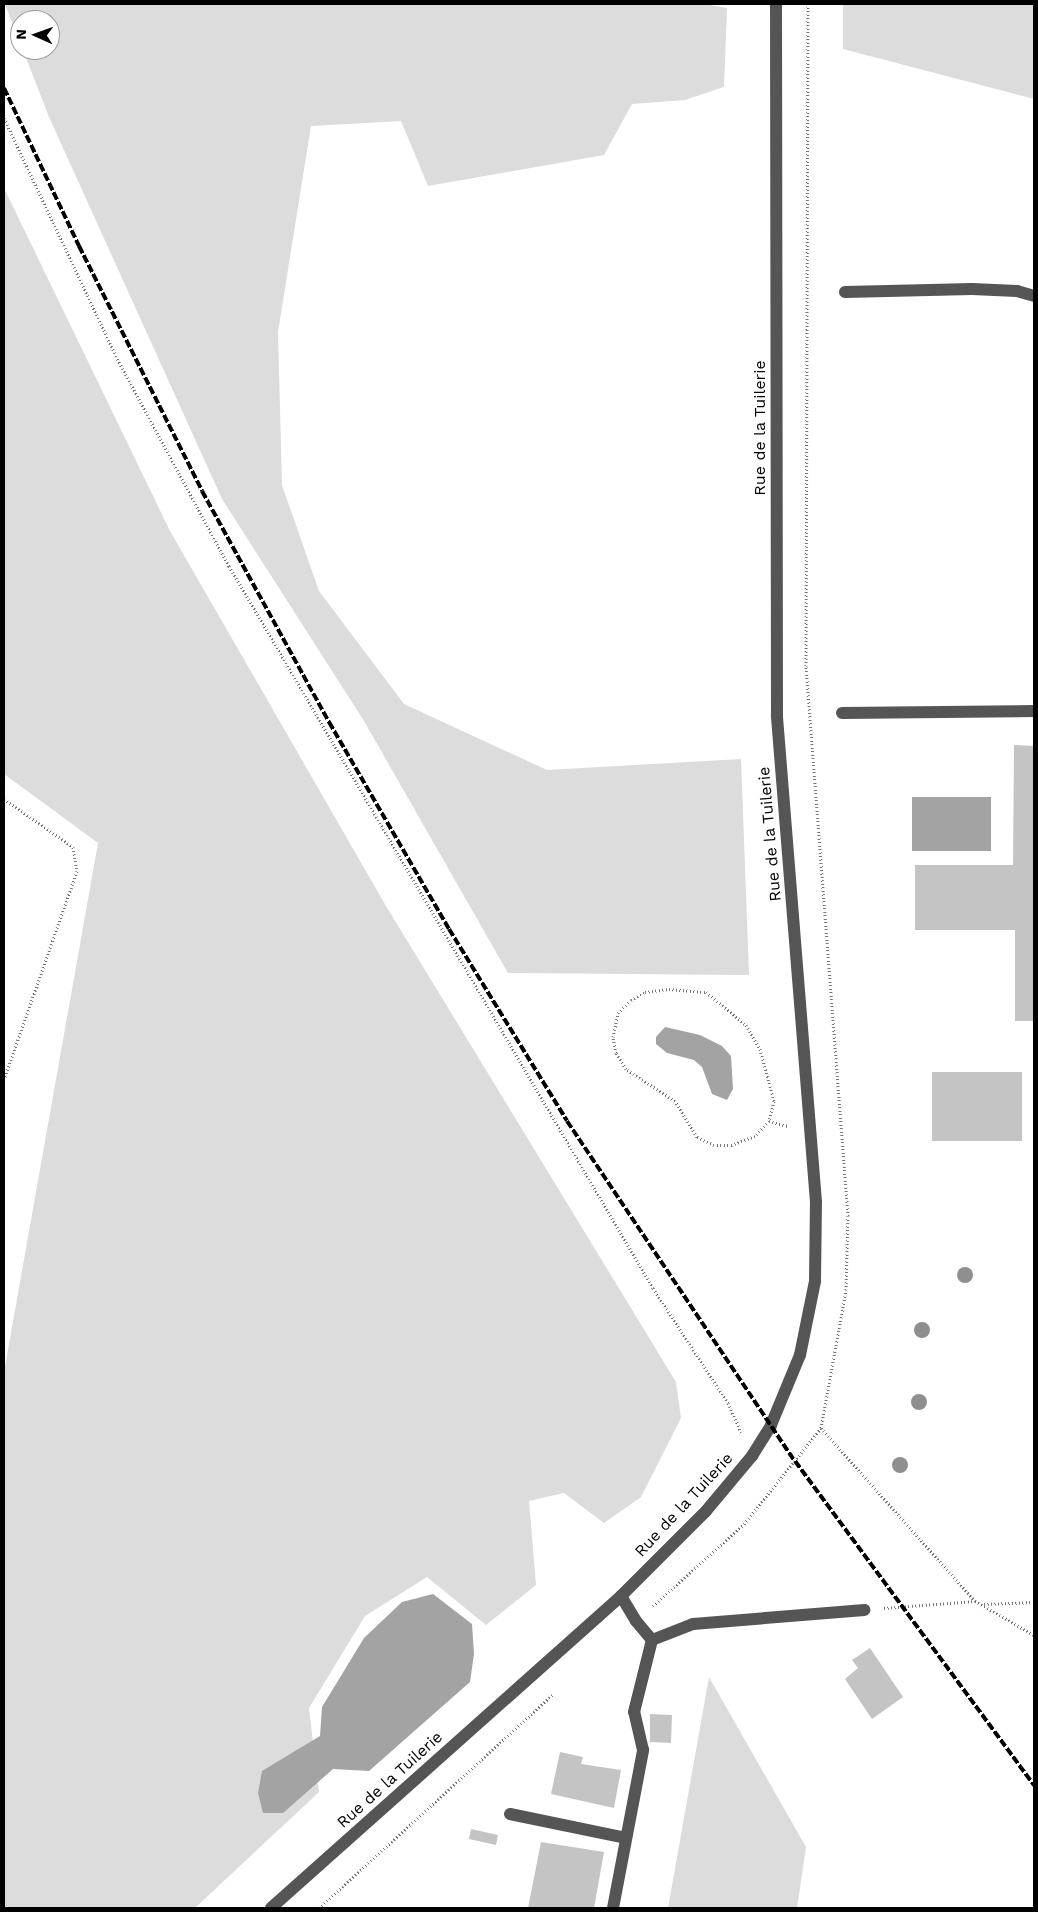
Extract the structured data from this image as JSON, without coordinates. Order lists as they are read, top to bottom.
{
  "streets": {
    "street": ["Rue de la Tuilerie"]
  },
  "north": "left"
}
